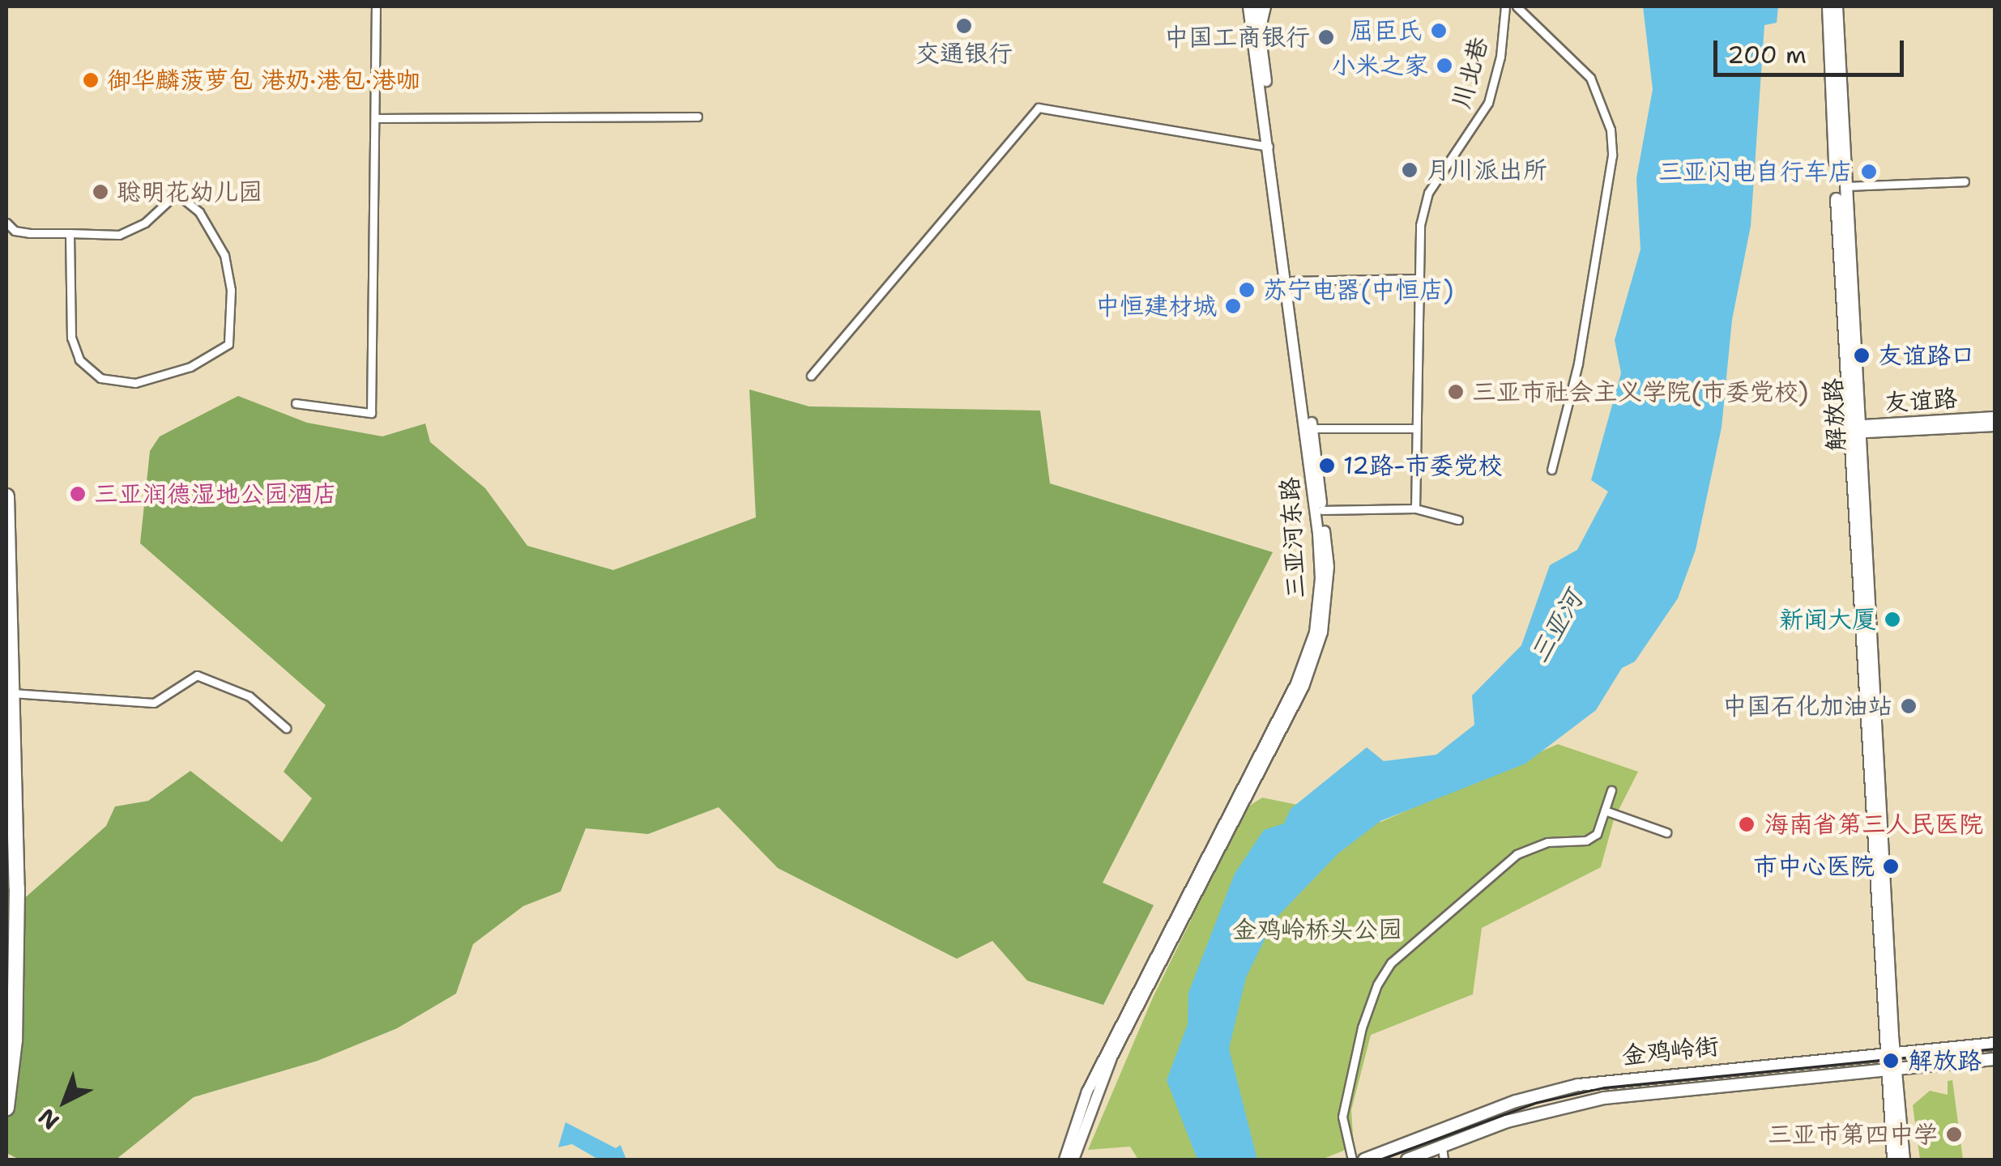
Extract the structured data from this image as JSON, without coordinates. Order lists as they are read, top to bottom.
{
  "streets": {
    "main road": [
      "友谊路",
      "解放路",
      "三亚河东路",
      "金鸡岭街"
    ],
    "street": ["川北巷"]
  },
  "crossings": [
    ["友谊路", "解放路"],
    ["解放路", "金鸡岭街"]
  ],
  "water": ["三亚河"],
  "parks": ["金鸡岭桥头公园"],
  "places": [
    "交通银行",
    "屈臣氏",
    "中国工商银行",
    "小米之家",
    "御华麟菠萝包 港奶·港包·港咖",
    "月川派出所",
    "三亚闪电自行车店",
    "聪明花幼儿园",
    "苏宁电器(中恒店)",
    "中恒建材城",
    "友谊路口",
    "三亚市社会主义学院(市委党校)",
    "12路-市委党校",
    "三亚润德湿地公园酒店",
    "新闻大厦",
    "中国石化加油站",
    "海南省第三人民医院",
    "市中心医院",
    "解放路",
    "三亚市第四中学"
  ],
  "scale_bar": "200 m",
  "north": "bottom left"
}
